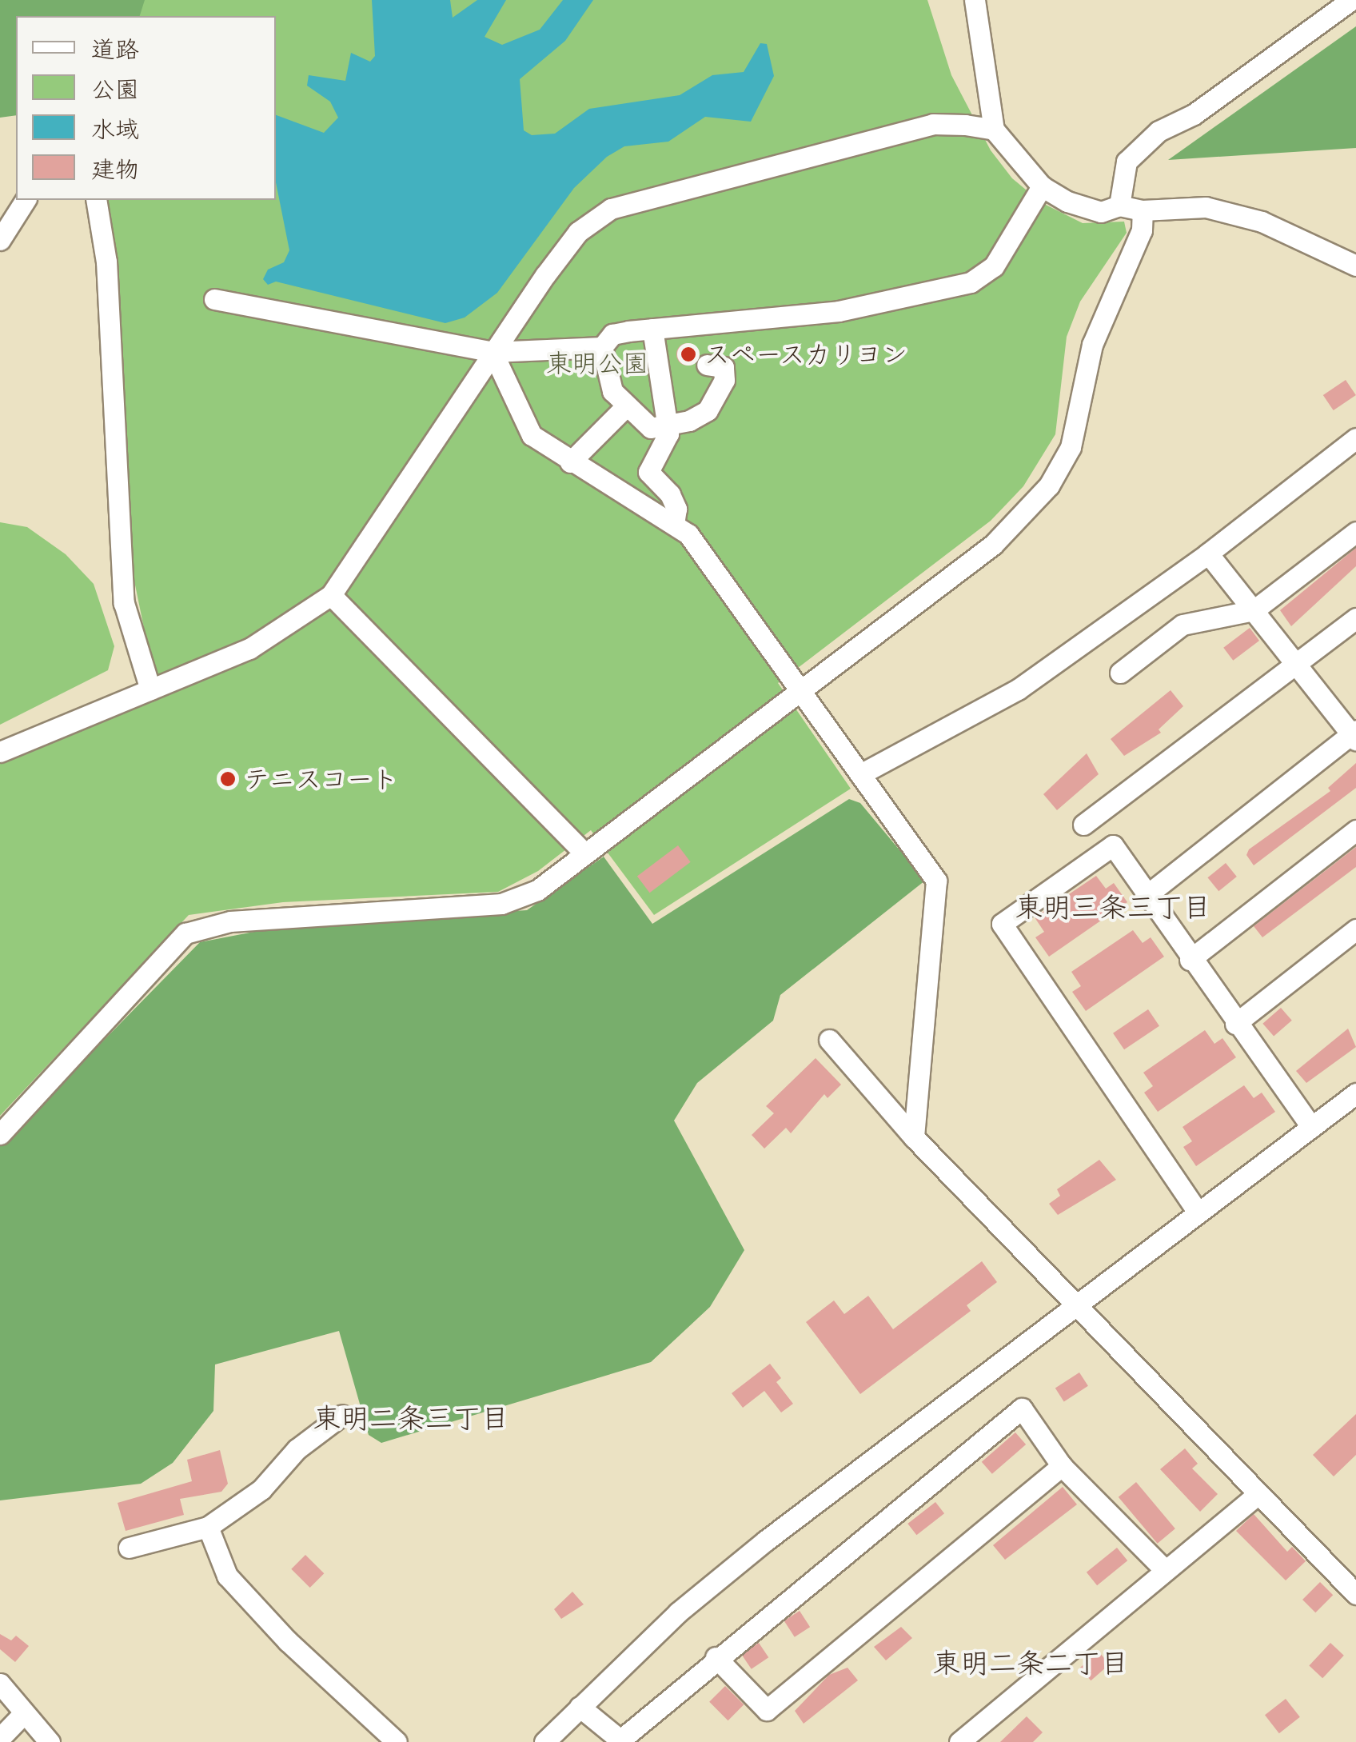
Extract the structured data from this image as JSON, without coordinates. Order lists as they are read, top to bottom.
{
  "districts": ["東明三条三丁目", "東明二条三丁目", "東明二条二丁目"],
  "parks": ["東明公園"],
  "places": ["スペースカリヨン", "テニスコート"],
  "legend": [
    "道路",
    "公園",
    "水域",
    "建物"
  ]
}
